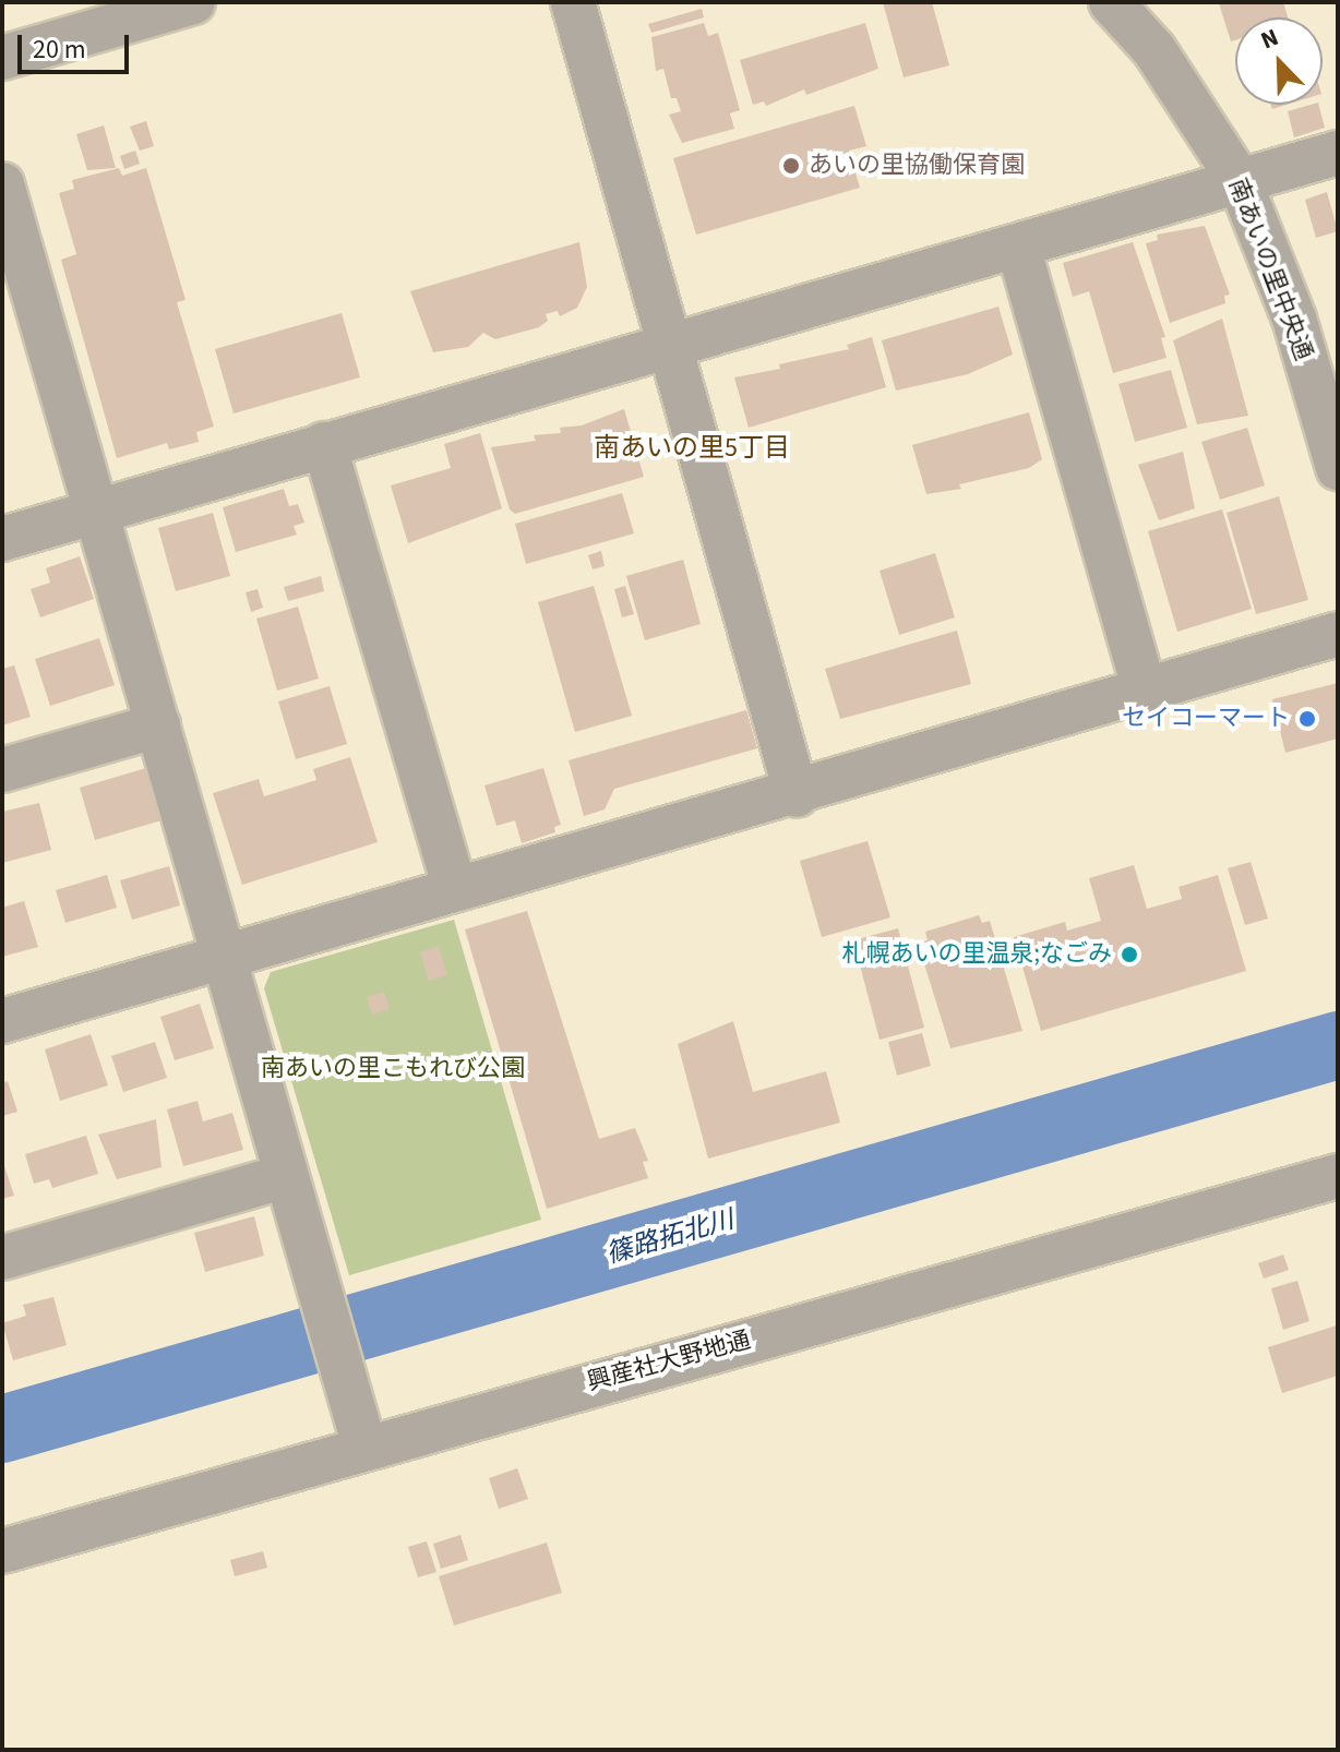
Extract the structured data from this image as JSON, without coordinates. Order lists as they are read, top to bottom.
{
  "streets": {
    "street": ["南あいの里中央通", "興産社大野地通"]
  },
  "districts": ["南あいの里5丁目"],
  "water": ["篠路拓北川"],
  "parks": ["南あいの里こもれび公園"],
  "places": ["あいの里協働保育園", "セイコーマート", "札幌あいの里温泉;なごみ"],
  "scale_bar": "20 m",
  "north": "top left"
}
